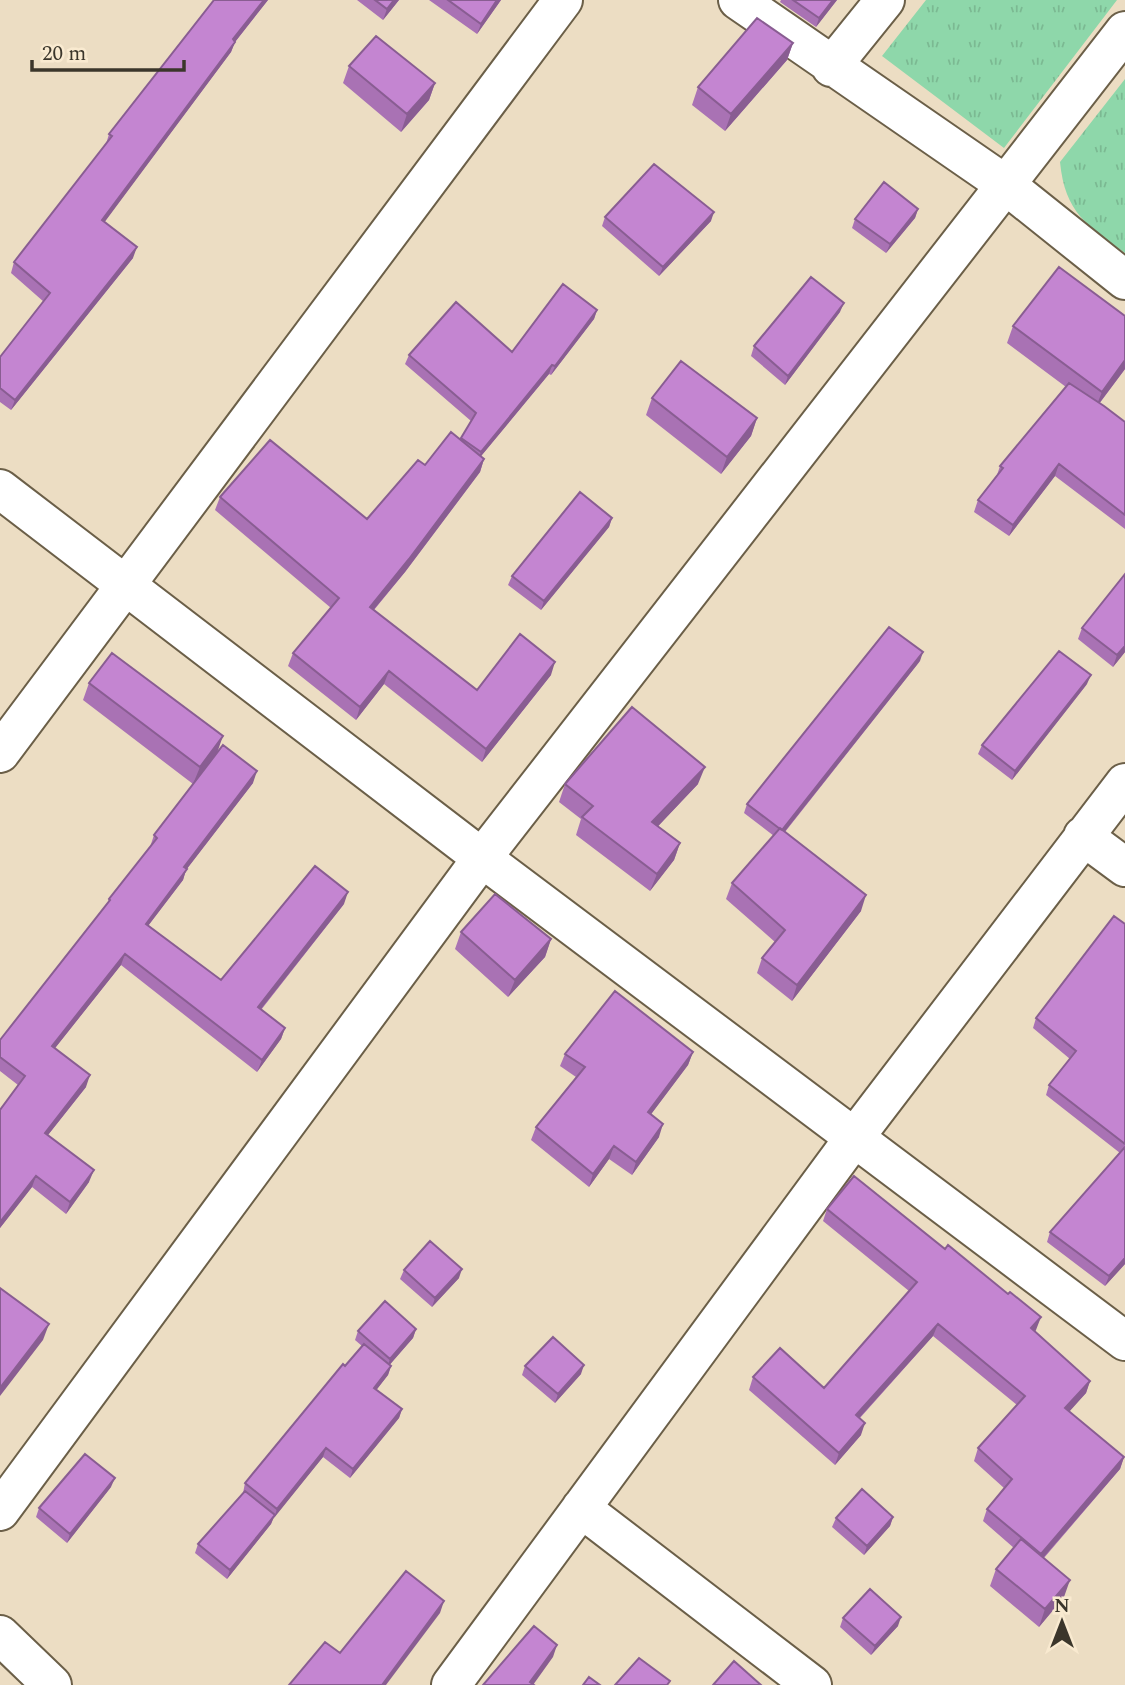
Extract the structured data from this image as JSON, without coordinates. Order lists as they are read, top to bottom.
{
  "scale_bar": "20 m",
  "north": "top"
}
